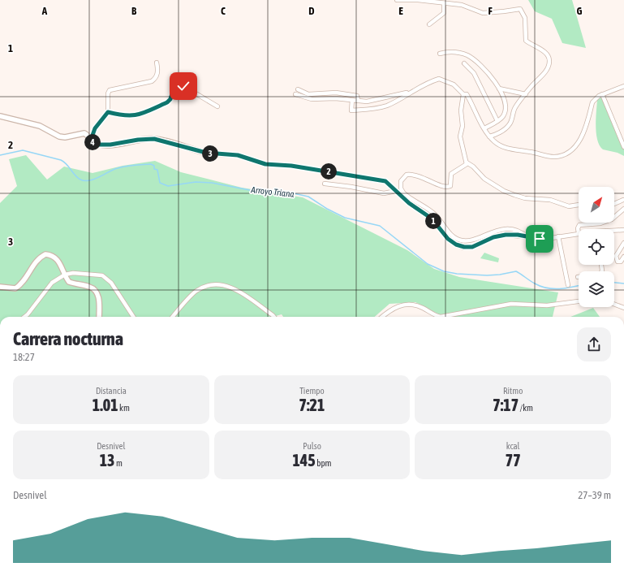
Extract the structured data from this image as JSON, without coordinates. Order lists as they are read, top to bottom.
{
  "water": ["Arroyo Triana"],
  "north": "top right",
  "page": {
    "pins": [
      "4",
      "3",
      "2",
      "1"
    ],
    "heading": ["Carrera nocturna", "18:27"],
    "stats": [
      ["Distancia", "1.01 km"],
      ["Tiempo", "7:21"],
      ["Ritmo", "7:17 /km"],
      ["Desnivel", "13 m"],
      ["Pulso", "145 bpm"],
      ["kcal", "77"]
    ],
    "chart": ["Desnivel", "27–39 m"]
  },
  "grid": {
    "columns": [
      "A",
      "B",
      "C",
      "D",
      "E",
      "F",
      "G"
    ],
    "rows": ["1", "2", "3"]
  }
}
